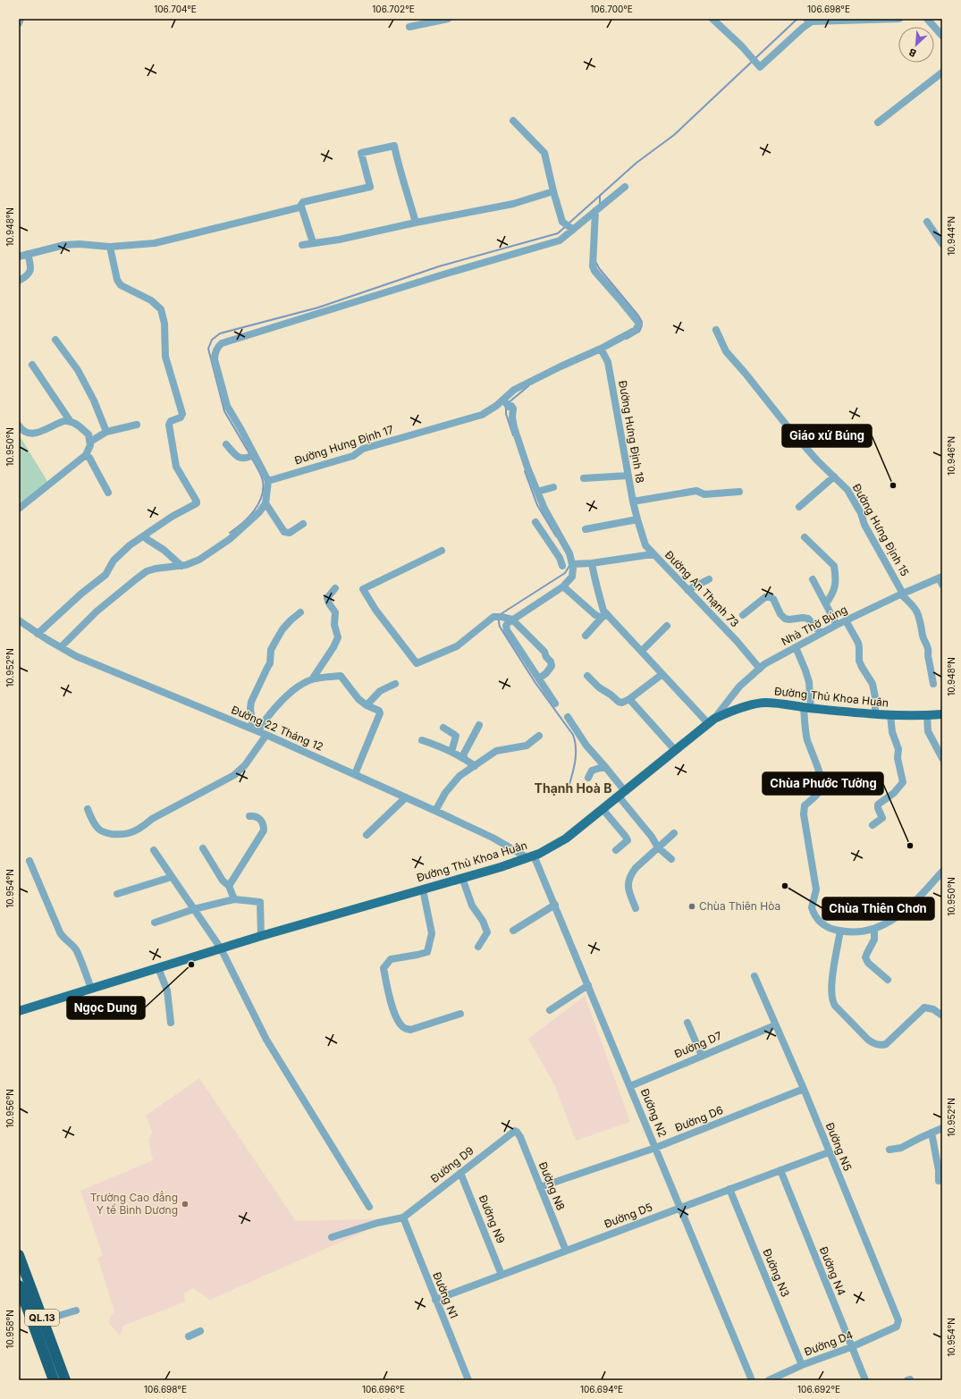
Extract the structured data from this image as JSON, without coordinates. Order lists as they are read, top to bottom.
{
  "streets": {
    "highway": ["QL.13"],
    "main road": ["Đường Thủ Khoa Huân"],
    "street": [
      "Đường Hưng Định 18",
      "Đường Hưng Định 17",
      "Đường Hưng Định 15",
      "Đường An Thạnh 73",
      "Nhà Thờ Búng",
      "Đường 22 Tháng 12",
      "Đường D7",
      "Đường N2",
      "Đường D6",
      "Đường N5",
      "Đường D9",
      "Đường N8",
      "Đường D5",
      "Đường N9",
      "Đường N4",
      "Đường N3",
      "Đường N1",
      "Đường D4"
    ]
  },
  "crossings": [
    ["Đường Hưng Định 18", "Đường Hưng Định 17"],
    ["Đường Hưng Định 18", "Đường An Thạnh 73"],
    ["Đường Hưng Định 15", "Nhà Thờ Búng"],
    ["Đường An Thạnh 73", "Nhà Thờ Búng"],
    ["Nhà Thờ Búng", "Đường Thủ Khoa Huân"],
    ["Đường Thủ Khoa Huân", "Đường 22 Tháng 12"],
    ["Đường Thủ Khoa Huân", "Đường N2"],
    ["Đường 22 Tháng 12", "Đường N2"],
    ["Đường D7", "Đường N2"],
    ["Đường D7", "Đường N5"],
    ["Đường N2", "Đường D6"],
    ["Đường N2", "Đường D5"],
    ["Đường D6", "Đường N5"],
    ["Đường D6", "Đường N8"],
    ["Đường N5", "Đường D5"],
    ["Đường N5", "Đường D4"],
    ["Đường D9", "Đường N8"],
    ["Đường D9", "Đường N9"],
    ["Đường D9", "Đường N1"],
    ["Đường N8", "Đường D5"],
    ["Đường D5", "Đường N9"],
    ["Đường D5", "Đường N4"],
    ["Đường D5", "Đường N3"],
    ["Đường D5", "Đường N1"],
    ["Đường N4", "Đường D4"],
    ["Đường N3", "Đường D4"]
  ],
  "districts": ["Thạnh Hoà B"],
  "places": [
    "Giáo xứ Búng",
    "Chùa Phước Tường",
    "Chùa Thiên Chơn",
    "Chùa Thiên Hòa",
    "Ngọc Dung",
    "Trường Cao đẳng Y tế Bình Dương"
  ],
  "north": "bottom left",
  "coordinates": [
    "106.704°E",
    "106.702°E",
    "106.700°E",
    "106.698°E",
    "10.948°N",
    "10.944°N",
    "10.950°N",
    "10.946°N",
    "10.952°N",
    "10.954°N",
    "10.956°N",
    "10.958°N",
    "106.696°E",
    "106.694°E",
    "106.692°E"
  ]
}
